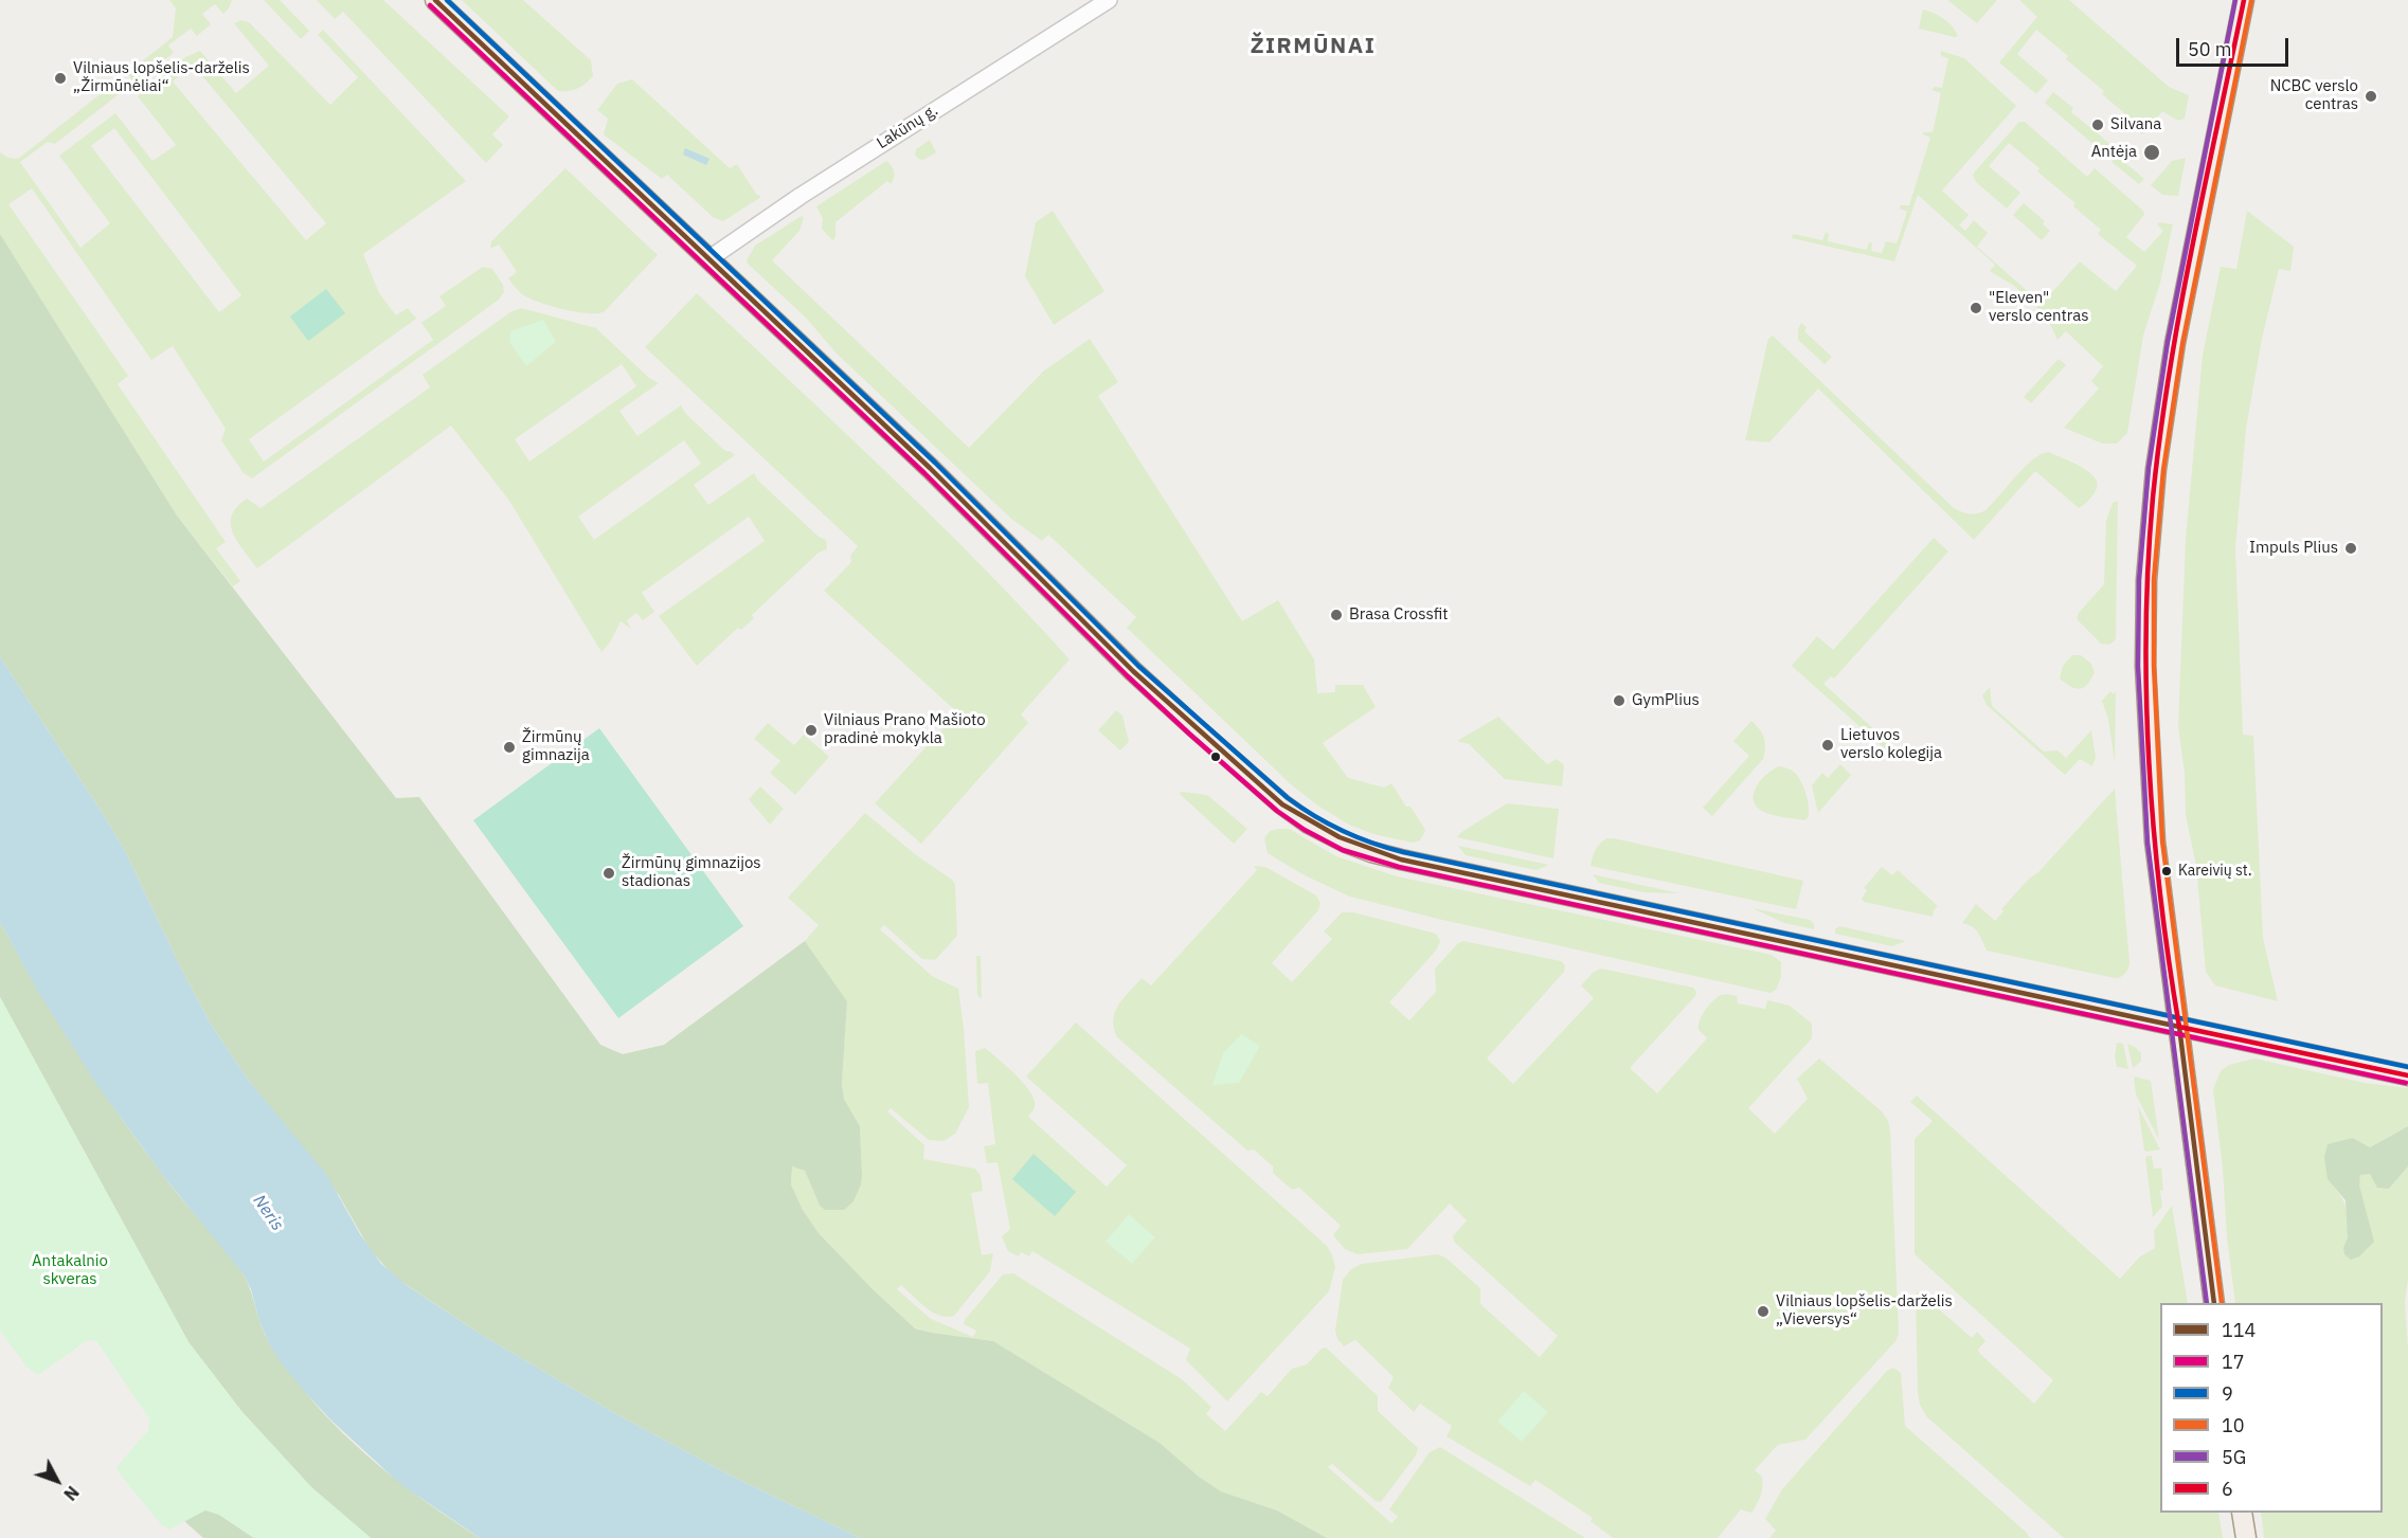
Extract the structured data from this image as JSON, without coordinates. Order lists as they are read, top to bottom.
{
  "streets": {
    "street": ["Lakūnų g."]
  },
  "districts": ["ŽIRMŪNAI"],
  "water": ["Neris"],
  "parks": ["Antakalnio skveras"],
  "places": [
    "Vilniaus lopšelis-darželis „Žirmūnėliai“",
    "NCBC verslo centras",
    "Silvana",
    "Antėja",
    "\"Eleven\" verslo centras",
    "Impuls Plius",
    "Brasa Crossfit",
    "GymPlius",
    "Vilniaus Prano Mašioto pradinė mokykla",
    "Lietuvos verslo kolegija",
    "Žirmūnų gimnazija",
    "Kareivių st.",
    "Žirmūnų gimnazijos stadionas",
    "Vilniaus lopšelis-darželis „Vieversys“"
  ],
  "lines": [
    "transit line 114",
    "transit line 9",
    "transit line 5G",
    "transit line 6",
    "transit line 10",
    "transit line 17"
  ],
  "legend": [
    "114",
    "17",
    "9",
    "10",
    "5G",
    "6"
  ],
  "scale_bar": "50 m",
  "north": "bottom right"
}
